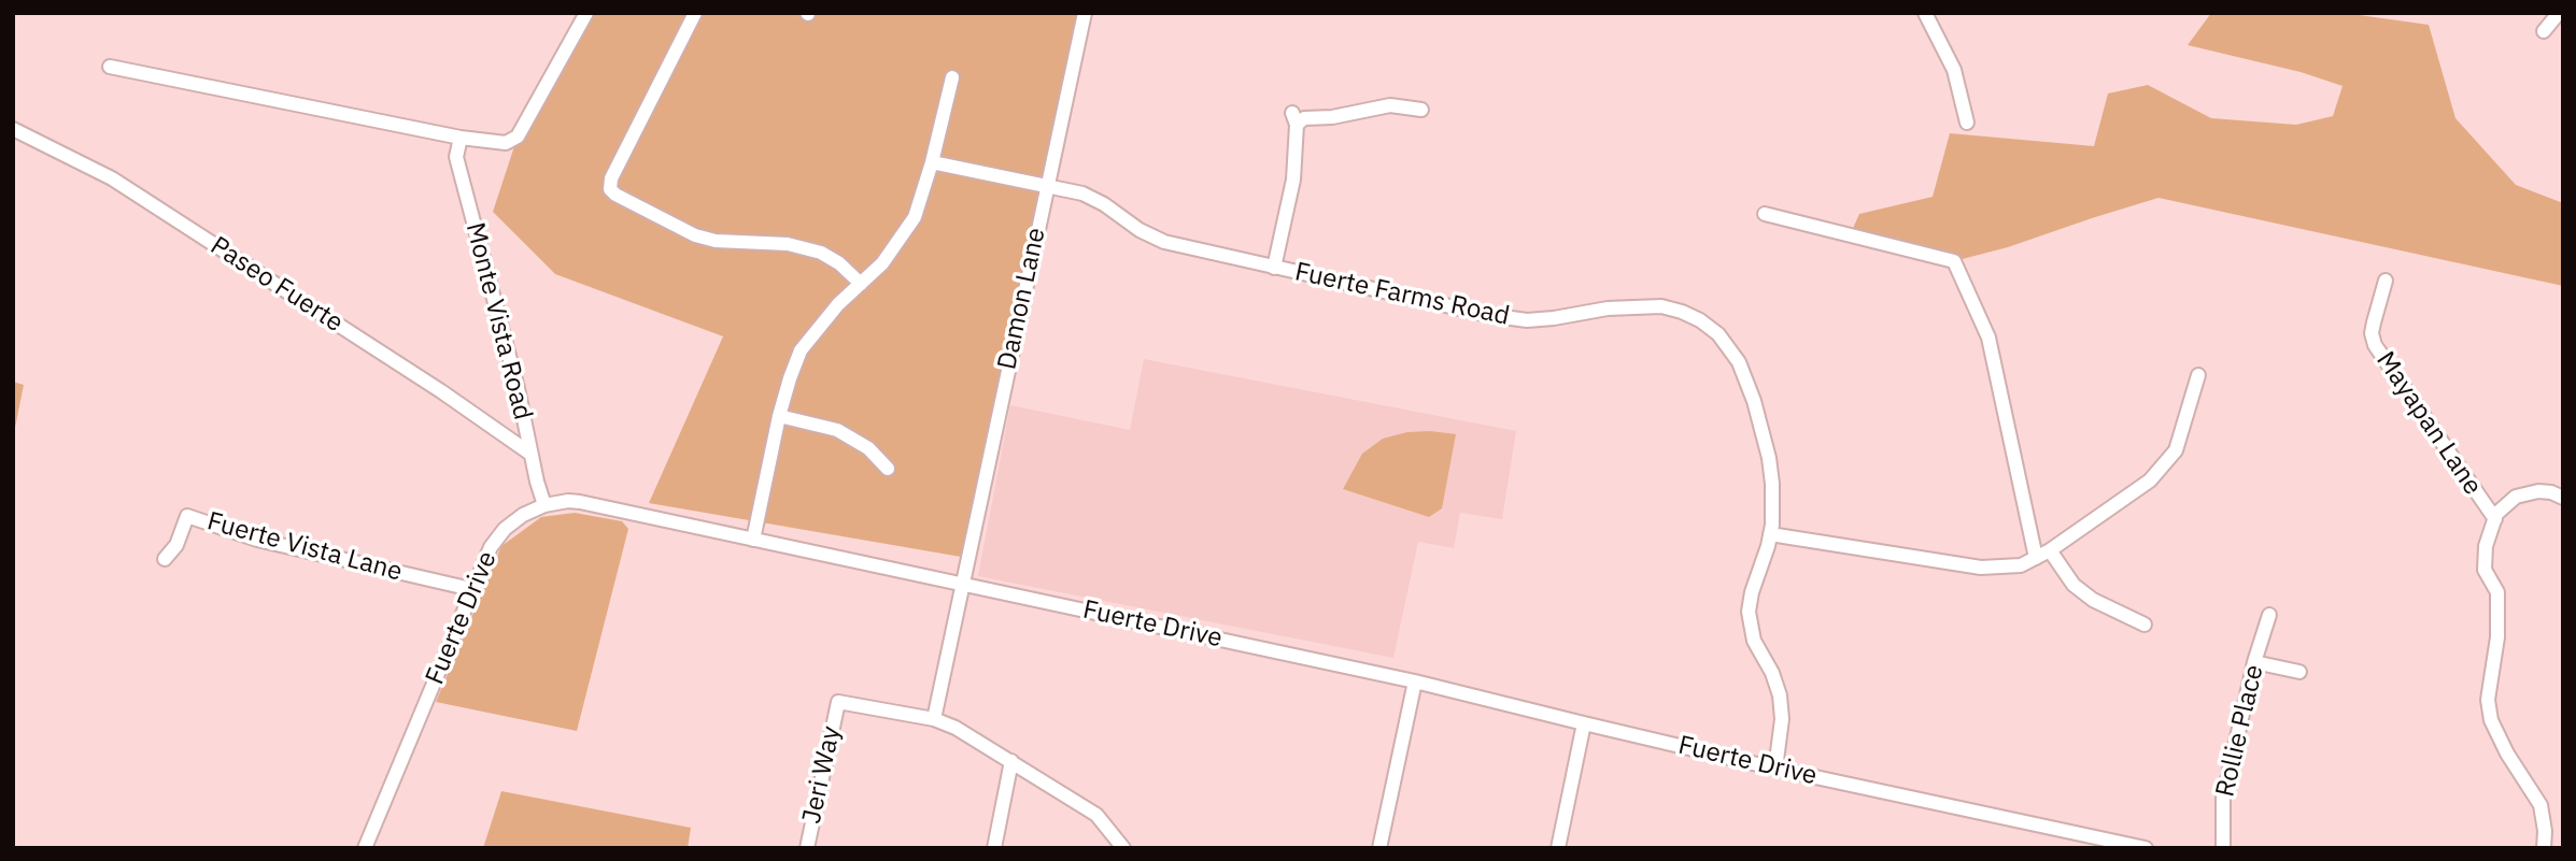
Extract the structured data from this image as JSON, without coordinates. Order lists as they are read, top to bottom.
{
  "streets": {
    "street": [
      "Paseo Fuerte",
      "Fuerte Farms Road",
      "Damon Lane",
      "Monte Vista Road",
      "Mayapan Lane",
      "Fuerte Vista Lane",
      "Fuerte Drive",
      "Rollie Place",
      "Jeri Way"
    ]
  },
  "crossings": [
    ["Paseo Fuerte", "Monte Vista Road"],
    ["Fuerte Farms Road", "Damon Lane"],
    ["Fuerte Farms Road", "Fuerte Drive"],
    ["Damon Lane", "Fuerte Drive"],
    ["Damon Lane", "Jeri Way"],
    ["Monte Vista Road", "Fuerte Drive"],
    ["Fuerte Vista Lane", "Fuerte Drive"]
  ]
}
